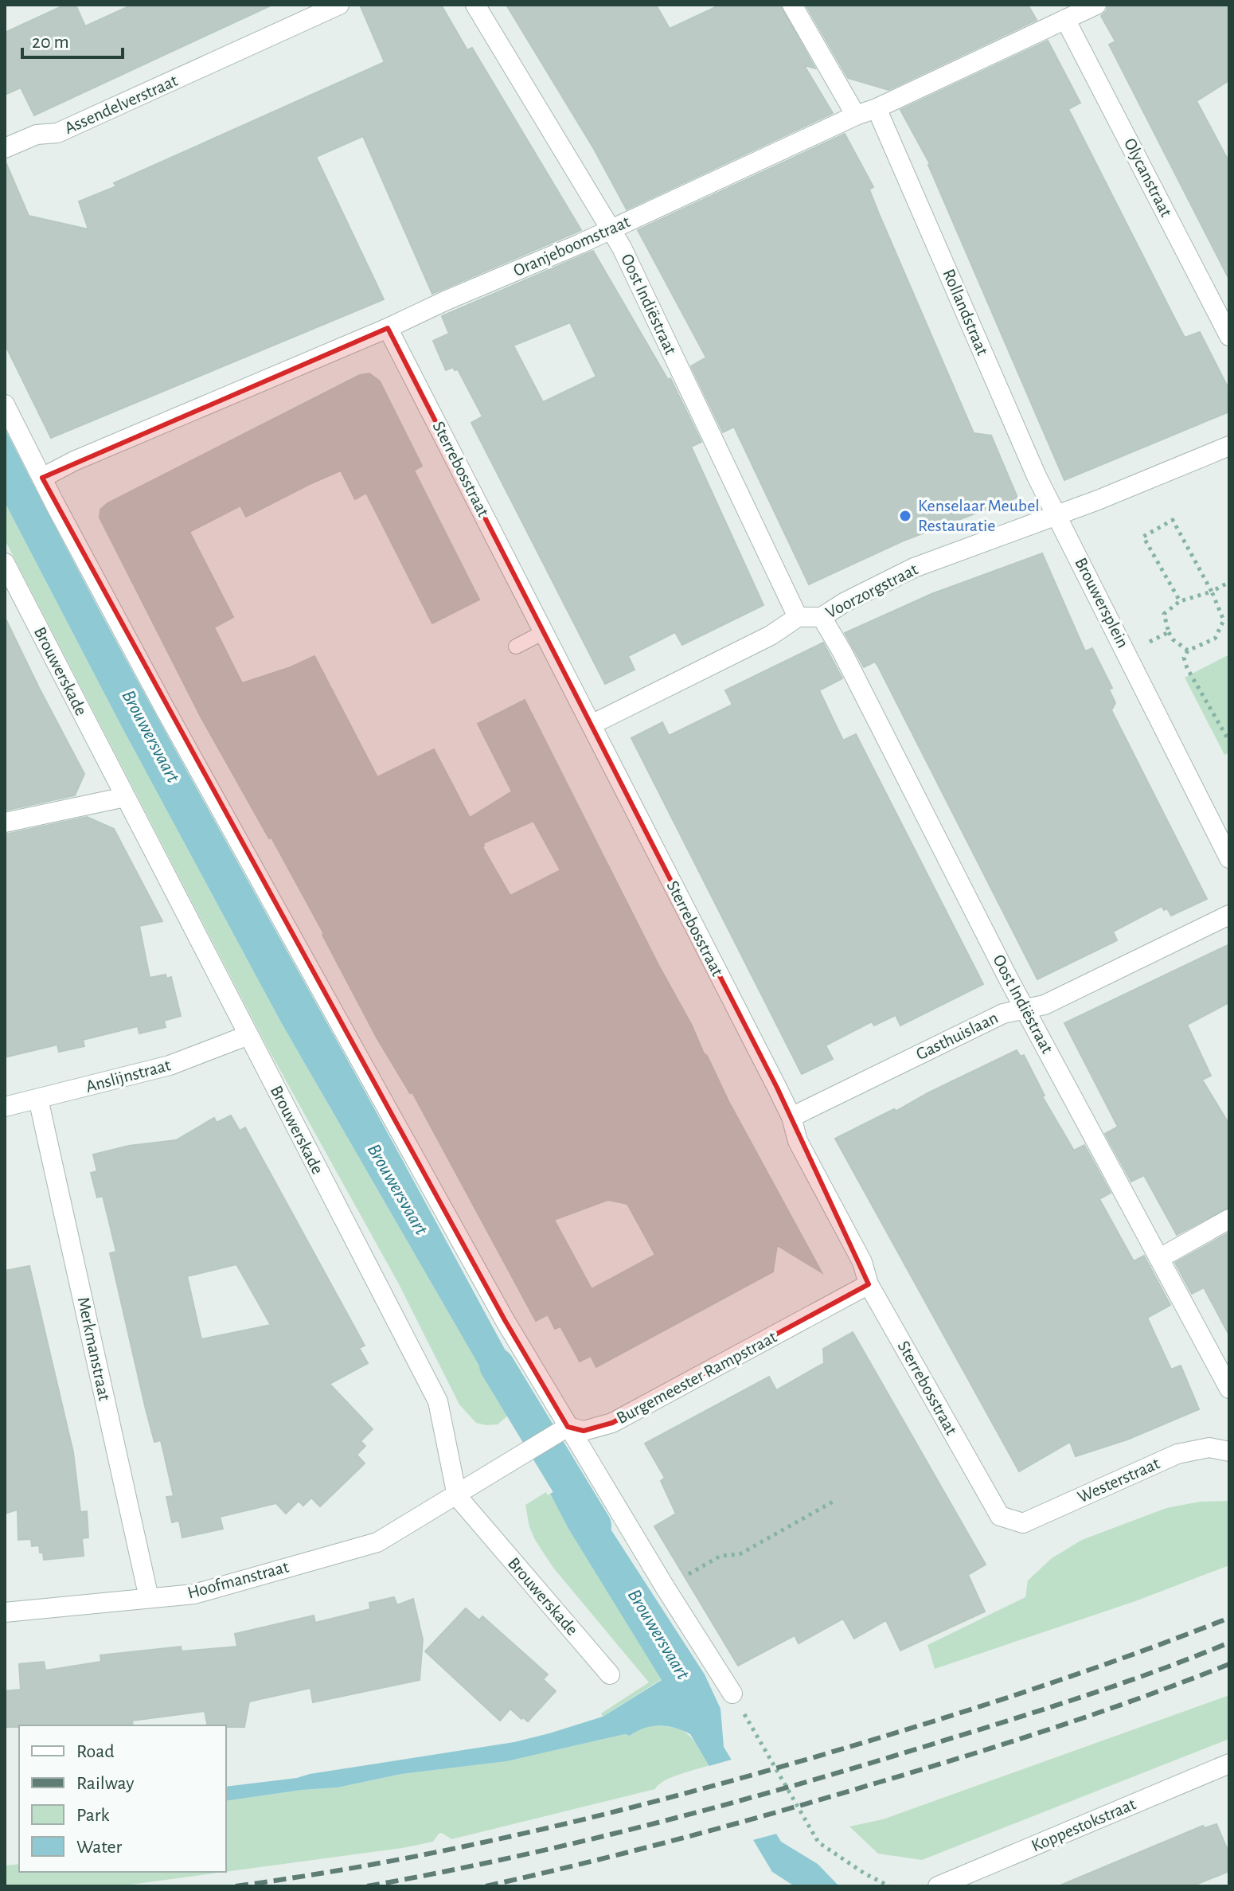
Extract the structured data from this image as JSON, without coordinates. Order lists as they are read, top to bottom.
{
  "streets": {
    "street": [
      "Assendelverstraat",
      "Olycanstraat",
      "Oranjeboomstraat",
      "Oost Indiëstraat",
      "Rollandstraat",
      "Sterrebosstraat",
      "Voorzorgstraat",
      "Brouwersplein",
      "Brouwerskade",
      "Gasthuislaan",
      "Anslijnstraat",
      "Merkmanstraat",
      "Burgemeester Rampstraat",
      "Westerstraat",
      "Hoofmanstraat",
      "Koppestokstraat"
    ]
  },
  "crossings": [
    ["Olycanstraat", "Oranjeboomstraat"],
    ["Oranjeboomstraat", "Oost Indiëstraat"],
    ["Oranjeboomstraat", "Rollandstraat"],
    ["Oranjeboomstraat", "Sterrebosstraat"],
    ["Oost Indiëstraat", "Voorzorgstraat"],
    ["Oost Indiëstraat", "Gasthuislaan"],
    ["Rollandstraat", "Voorzorgstraat"],
    ["Rollandstraat", "Brouwersplein"],
    ["Sterrebosstraat", "Gasthuislaan"],
    ["Sterrebosstraat", "Burgemeester Rampstraat"],
    ["Sterrebosstraat", "Westerstraat"],
    ["Voorzorgstraat", "Brouwersplein"],
    ["Brouwerskade", "Anslijnstraat"],
    ["Brouwerskade", "Hoofmanstraat"],
    ["Anslijnstraat", "Merkmanstraat"],
    ["Merkmanstraat", "Hoofmanstraat"]
  ],
  "water": ["Brouwersvaart"],
  "places": ["Kenselaar Meubel Restauratie"],
  "legend": [
    "Road",
    "Railway",
    "Park",
    "Water"
  ],
  "scale_bar": "20 m"
}
